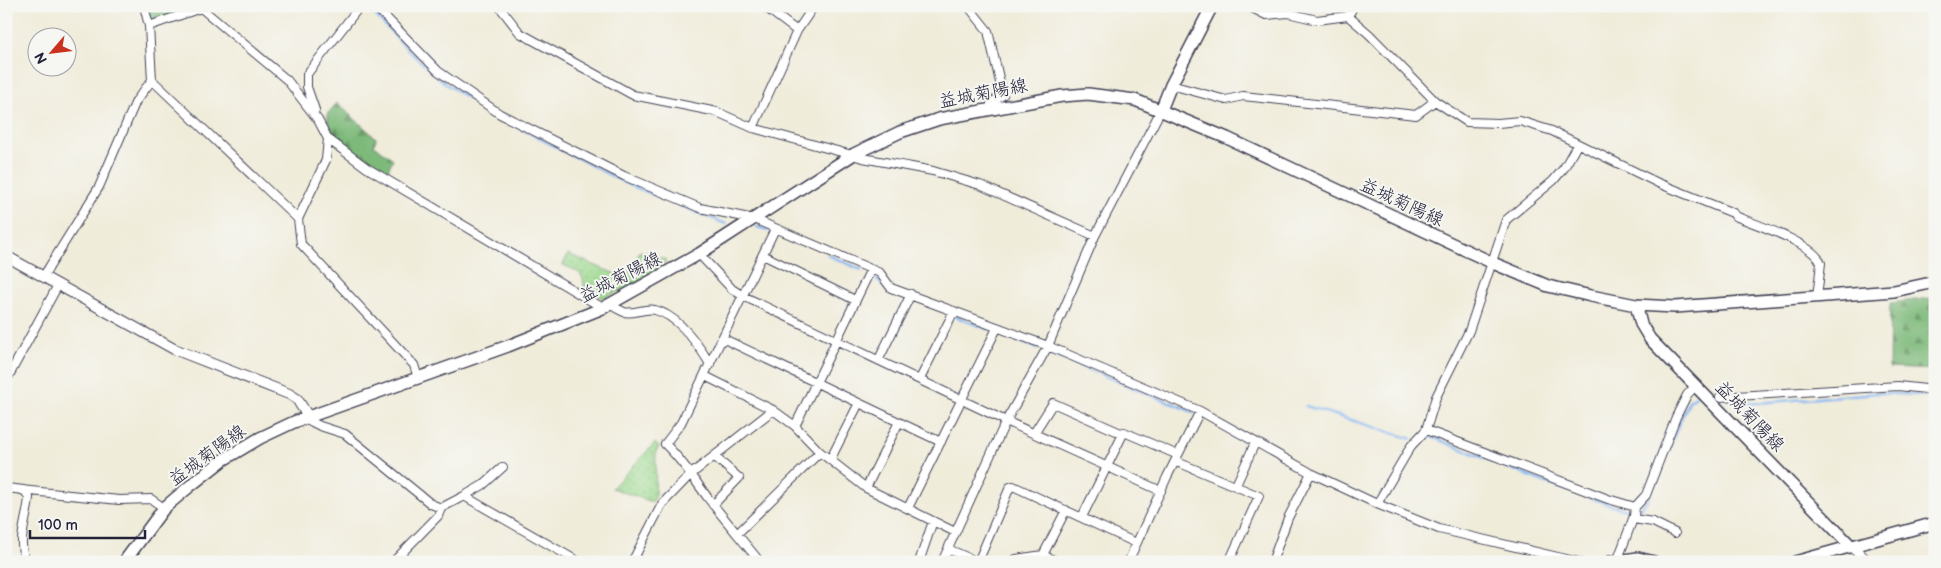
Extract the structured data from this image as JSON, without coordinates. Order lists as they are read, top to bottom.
{
  "streets": {
    "main road": ["益城菊陽線"]
  },
  "scale_bar": "100 m",
  "north": "bottom left"
}
